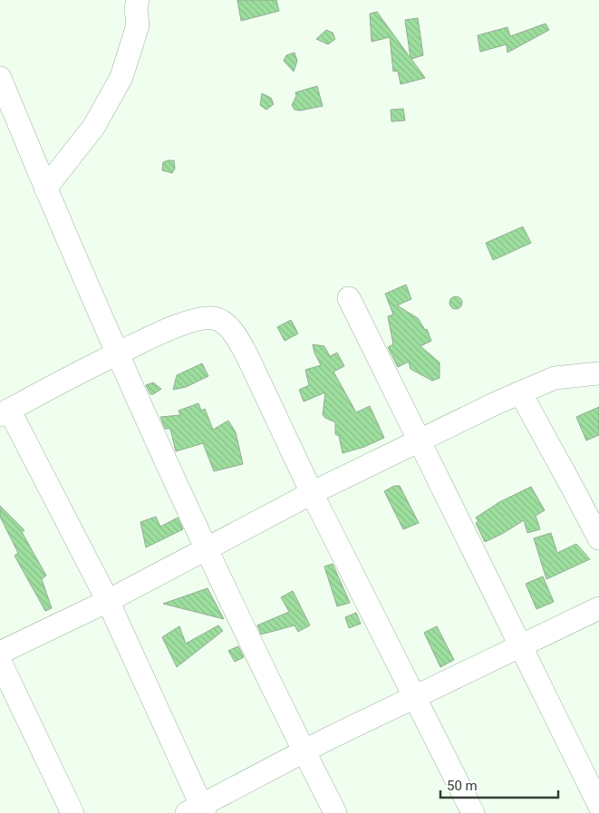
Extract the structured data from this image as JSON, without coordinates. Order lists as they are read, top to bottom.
{
  "scale_bar": "50 m"
}
